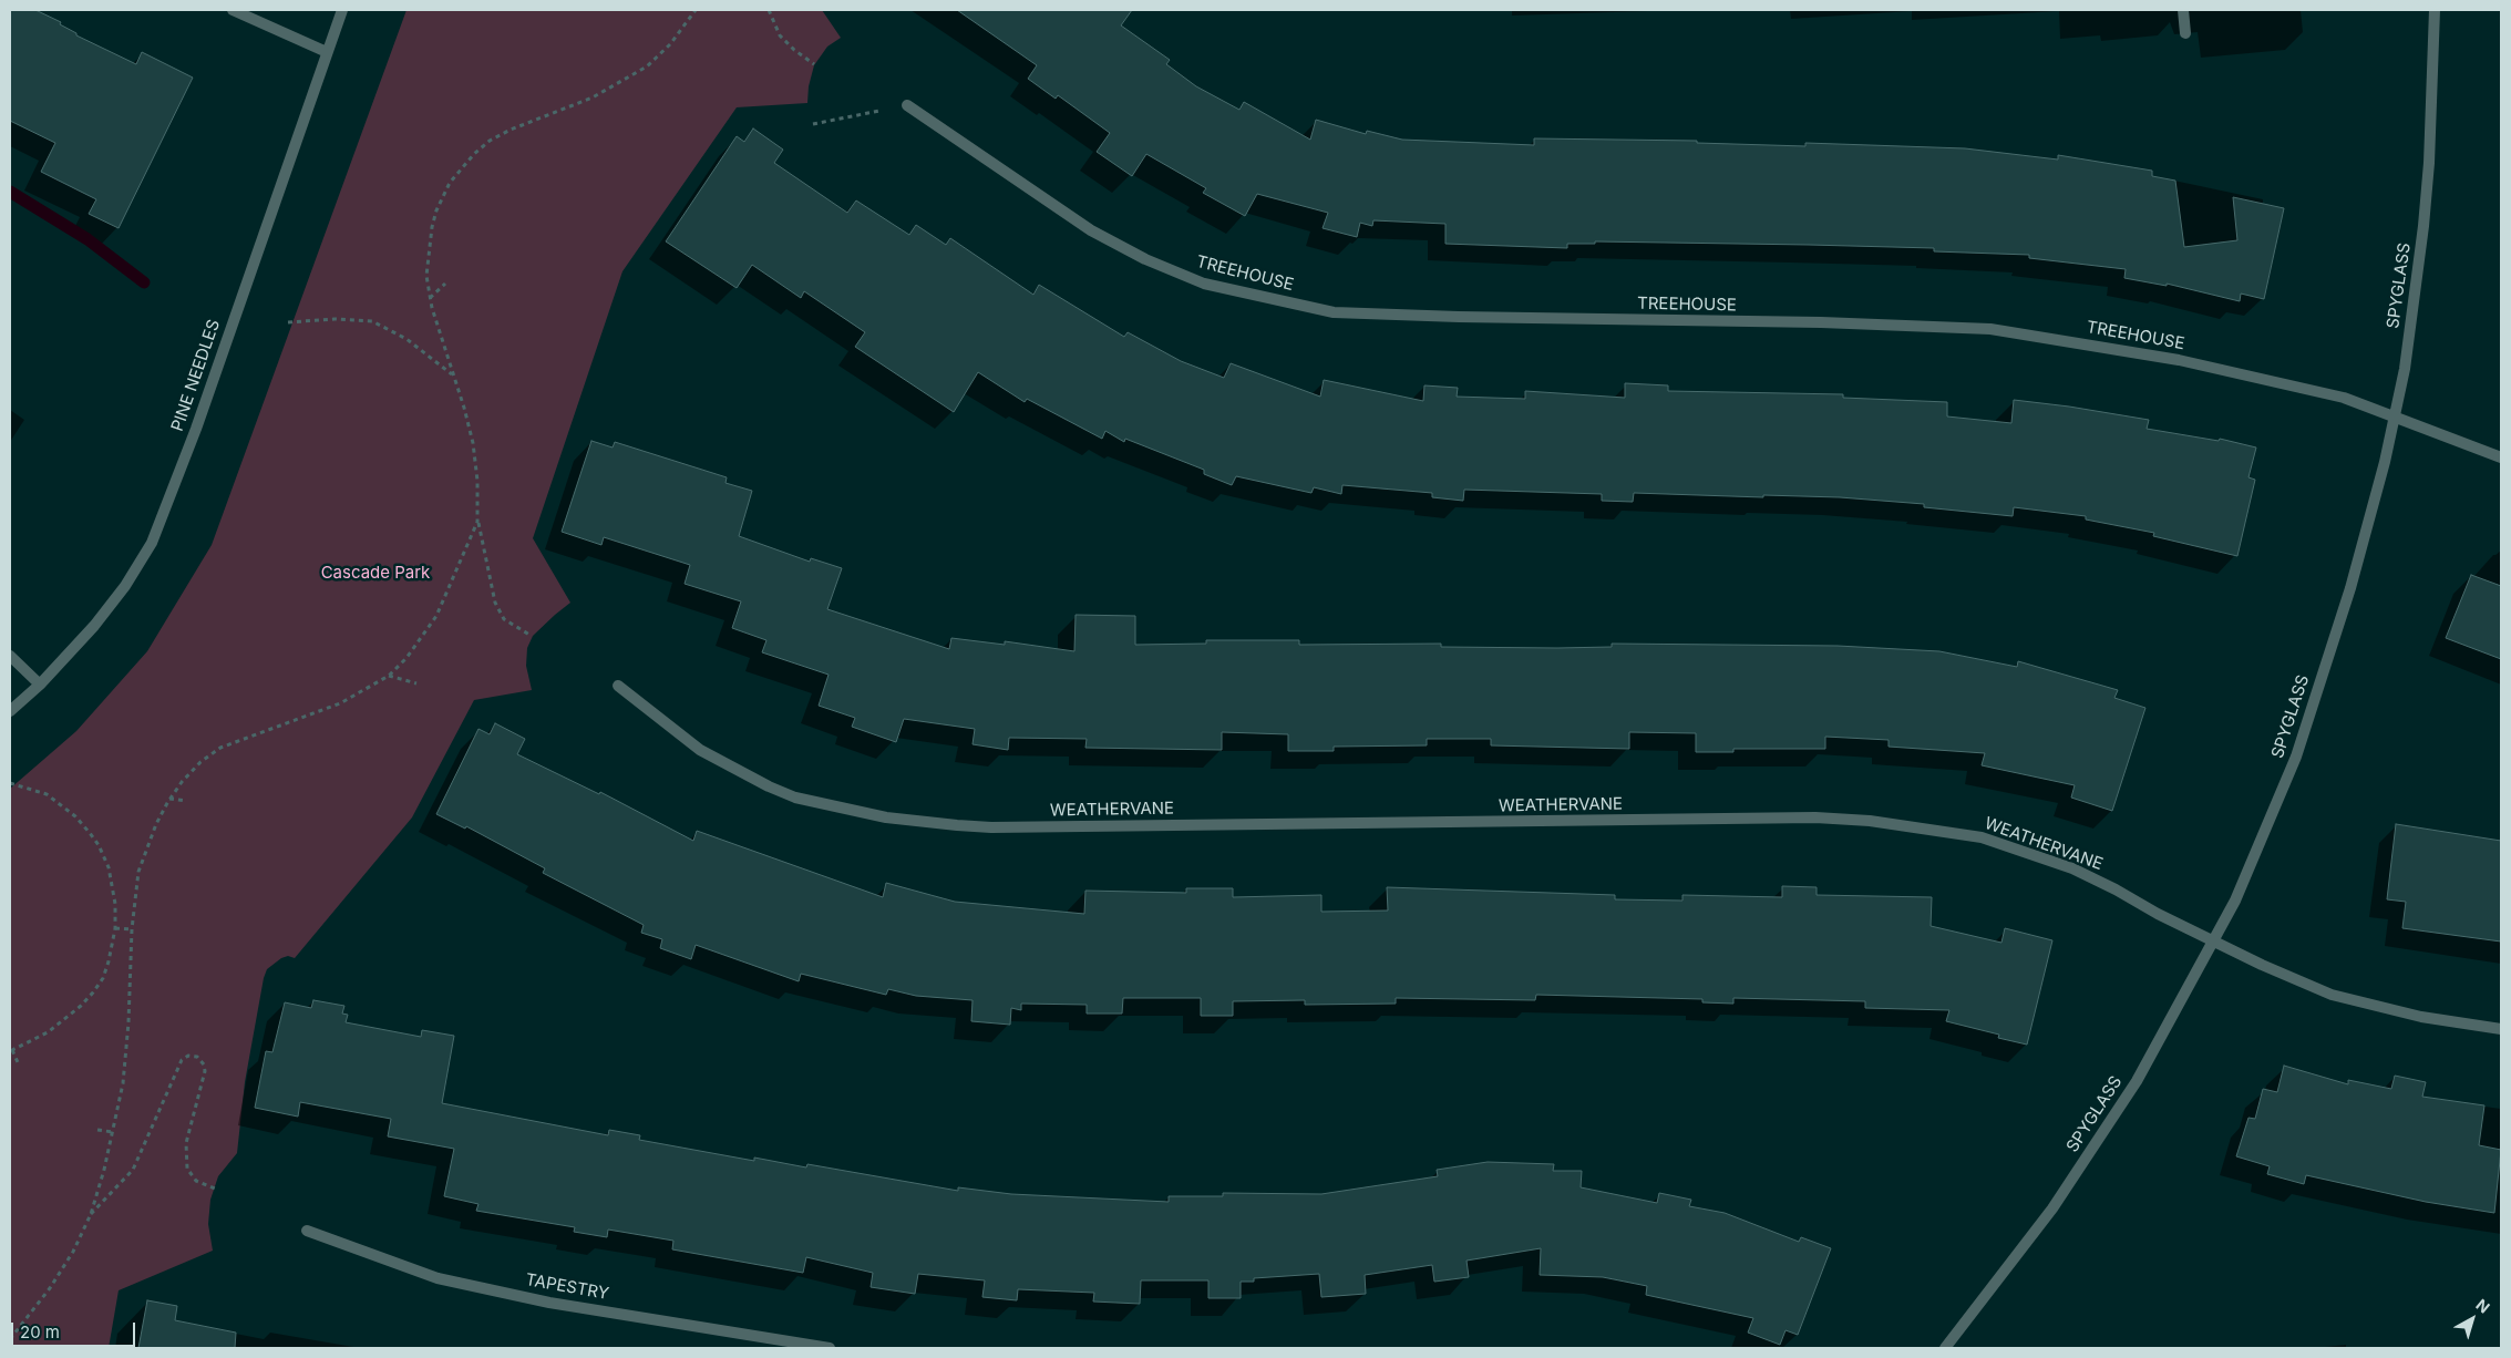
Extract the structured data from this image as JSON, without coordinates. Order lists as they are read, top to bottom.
{
  "streets": {
    "street": [
      "TREEHOUSE",
      "SPYGLASS",
      "PINE NEEDLES",
      "WEATHERVANE",
      "TAPESTRY"
    ]
  },
  "crossings": [
    ["TREEHOUSE", "SPYGLASS"],
    ["SPYGLASS", "WEATHERVANE"]
  ],
  "parks": ["Cascade Park"],
  "scale_bar": "20 m",
  "north": "top right"
}
